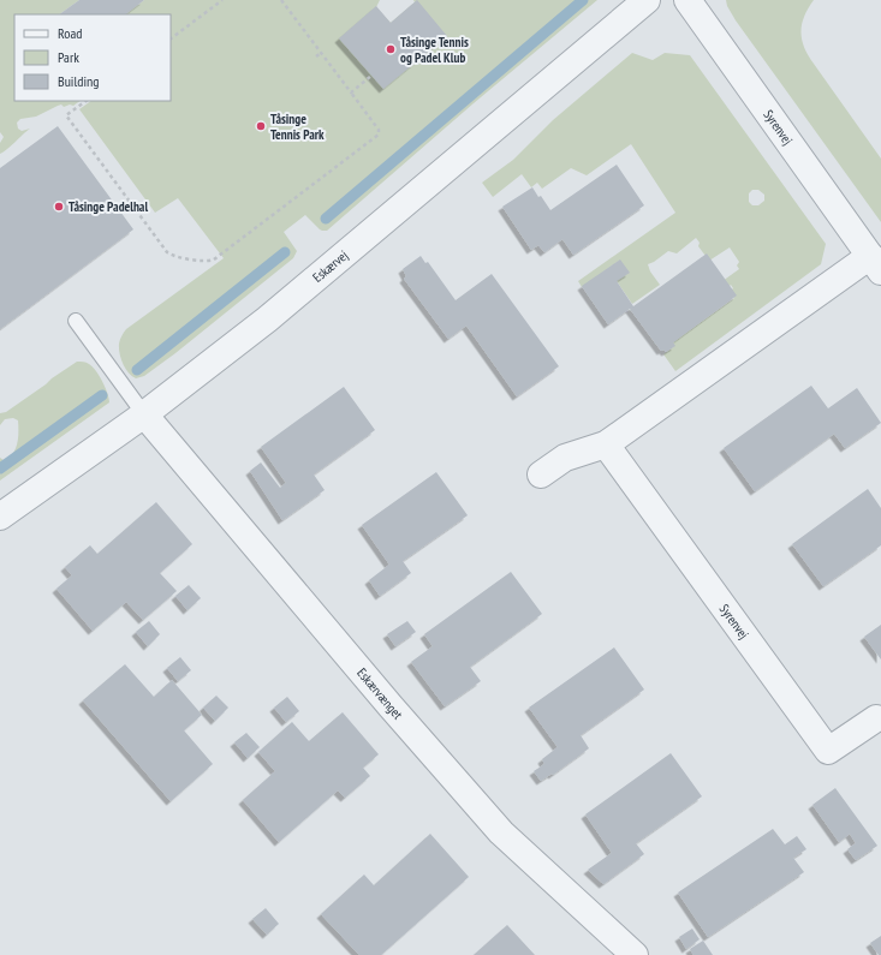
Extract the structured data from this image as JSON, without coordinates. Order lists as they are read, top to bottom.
{
  "streets": {
    "street": ["Syrenvej", "Eskærvej", "Eskærvænget"]
  },
  "crossings": [
    ["Eskærvej", "Eskærvænget"]
  ],
  "places": ["Tåsinge Tennis og Padel Klub", "Tåsinge Tennis Park", "Tåsinge Padelhal"],
  "legend": ["Road", "Park", "Building"]
}
